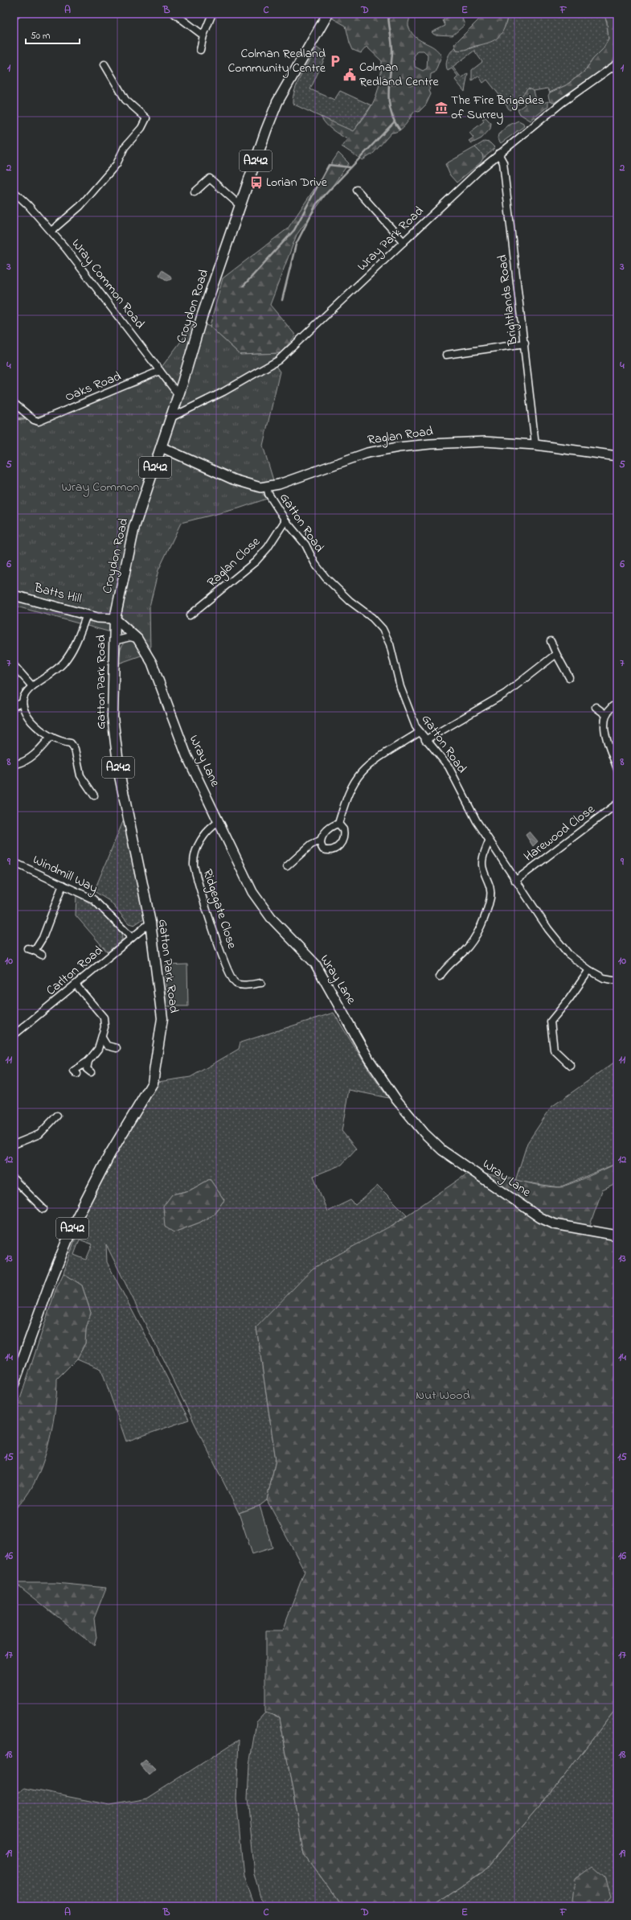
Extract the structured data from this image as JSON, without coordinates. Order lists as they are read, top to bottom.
{
  "streets": {
    "main road": ["A242", "Croydon Road", "Gatton Park Road"],
    "street": [
      "Wray Park Road",
      "Wray Common Road",
      "Brightlands Road",
      "Oaks Road",
      "Raglan Road",
      "Gatton Road",
      "Raglan Close",
      "Batts Hill",
      "Wray Lane",
      "Harewood Close",
      "Windmill Way",
      "Ridgegate Close",
      "Carlton Road"
    ]
  },
  "crossings": [
    ["Wray Park Road", "Brightlands Road"],
    ["Wray Park Road", "Croydon Road"],
    ["Wray Common Road", "Croydon Road"],
    ["Wray Common Road", "Oaks Road"],
    ["Brightlands Road", "Raglan Road"],
    ["Croydon Road", "Raglan Road"],
    ["Croydon Road", "Batts Hill"],
    ["Croydon Road", "Gatton Park Road"],
    ["Croydon Road", "Wray Lane"],
    ["Raglan Road", "Gatton Road"],
    ["Gatton Road", "Raglan Close"],
    ["Gatton Road", "Harewood Close"],
    ["Batts Hill", "Gatton Park Road"],
    ["Batts Hill", "Wray Lane"],
    ["Gatton Park Road", "Wray Lane"],
    ["Gatton Park Road", "Carlton Road"],
    ["Wray Lane", "Ridgegate Close"],
    ["Windmill Way", "Carlton Road"]
  ],
  "parks": ["Wray Common", "Nut Wood"],
  "places": {
    "parking": ["Colman Redland Community Centre"],
    "public building": ["Colman Redland Centre"],
    "museum": ["The Fire Brigades of Surrey"],
    "bus stop": ["Lorian Drive"]
  },
  "scale_bar": "50 m",
  "grid": {
    "columns": [
      "A",
      "B",
      "C",
      "D",
      "E",
      "F"
    ],
    "rows": [
      "1",
      "2",
      "3",
      "4",
      "5",
      "6",
      "7",
      "8",
      "9",
      "10",
      "11",
      "12",
      "13",
      "14",
      "15",
      "16",
      "17",
      "18",
      "19"
    ]
  }
}
